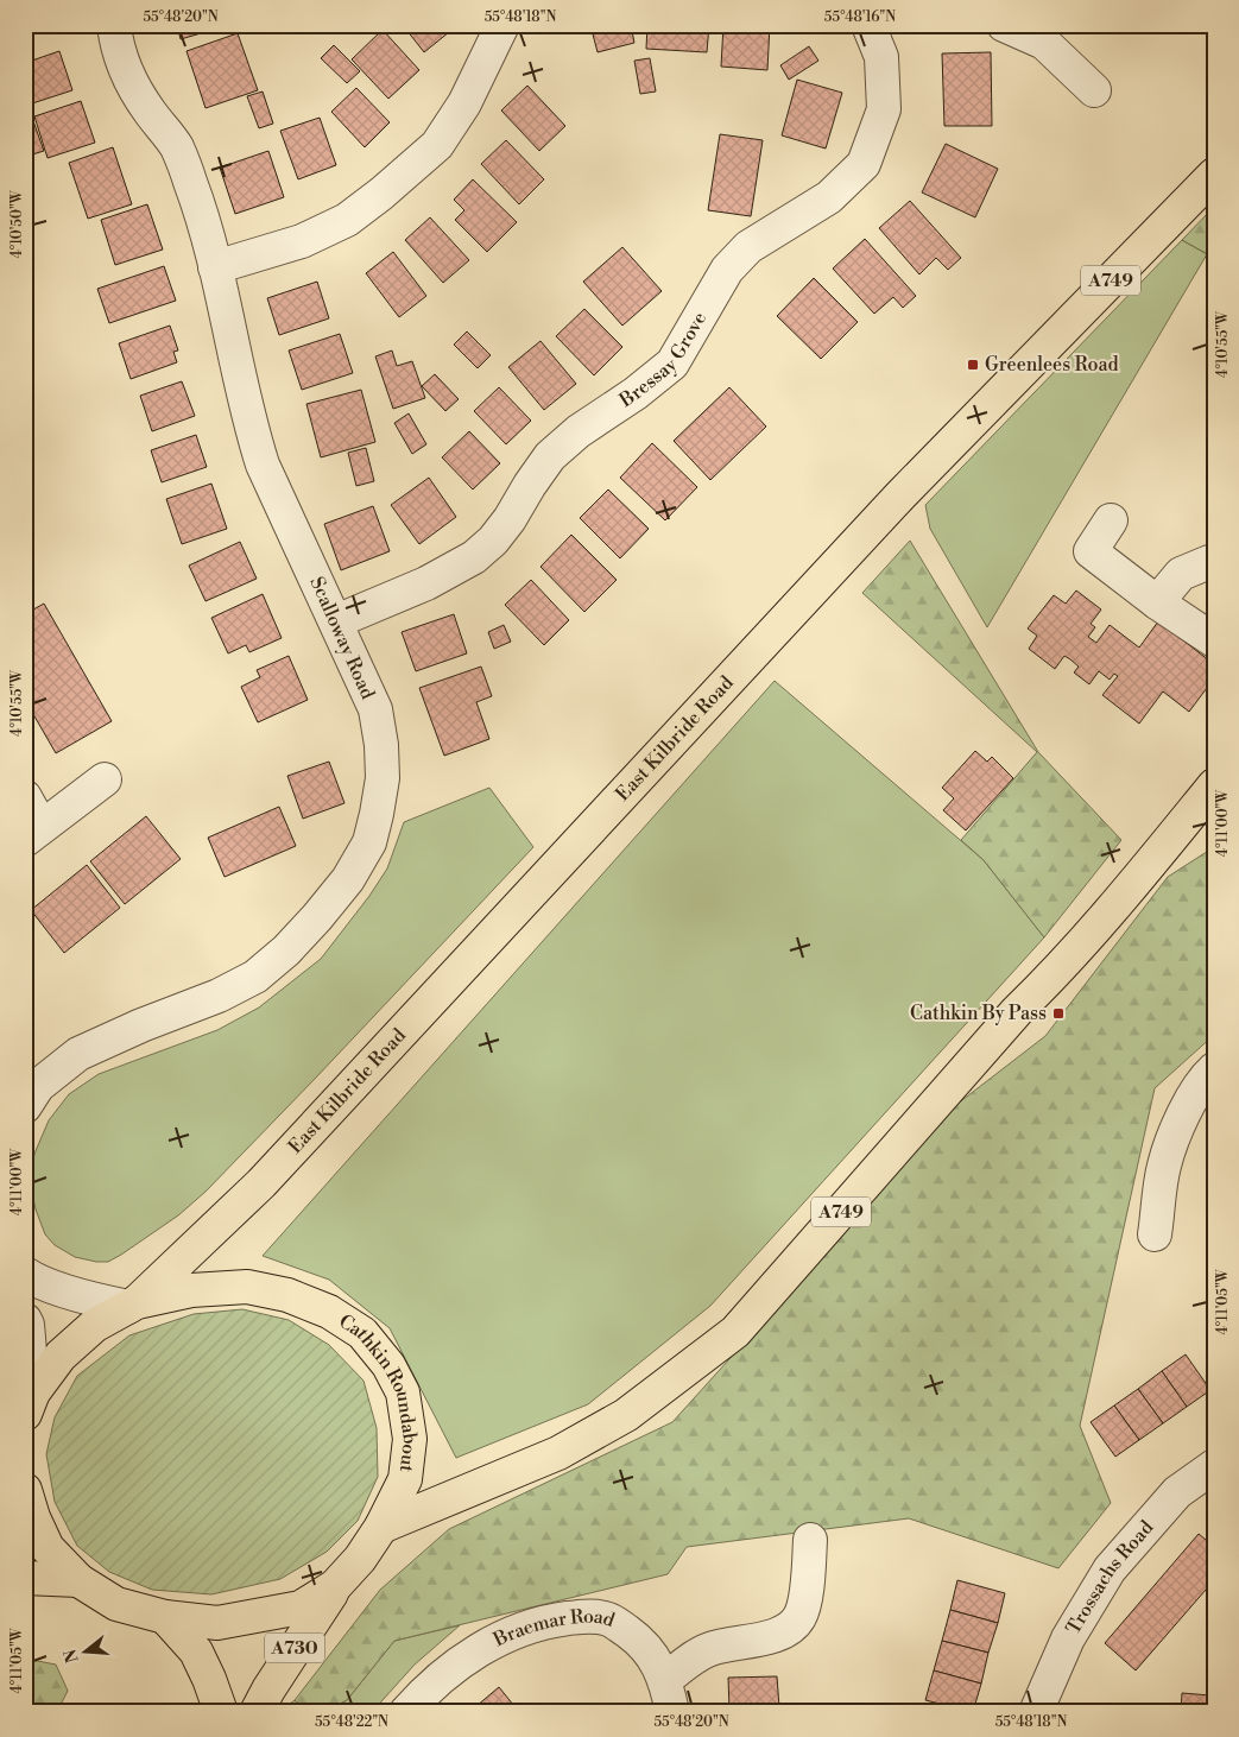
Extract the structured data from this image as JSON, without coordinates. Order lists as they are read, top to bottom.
{
  "streets": {
    "main road": [
      "A749",
      "East Kilbride Road",
      "Cathkin Roundabout",
      "A730"
    ],
    "street": [
      "Bressay Grove",
      "Scalloway Road",
      "Trossachs Road",
      "Braemar Road"
    ]
  },
  "crossings": [
    ["A749", "Cathkin Roundabout"],
    ["Bressay Grove", "Scalloway Road"],
    ["East Kilbride Road", "Cathkin Roundabout"],
    ["Cathkin Roundabout", "A730"]
  ],
  "places": {
    "transit": ["Greenlees Road", "Cathkin By Pass"]
  },
  "north": "left",
  "coordinates": [
    "55°48'20\"N",
    "55°48'18\"N",
    "55°48'16\"N",
    "4°10'50\"W",
    "4°10'55\"W",
    "4°11'00\"W",
    "4°11'05\"W",
    "55°48'22\"N"
  ]
}
